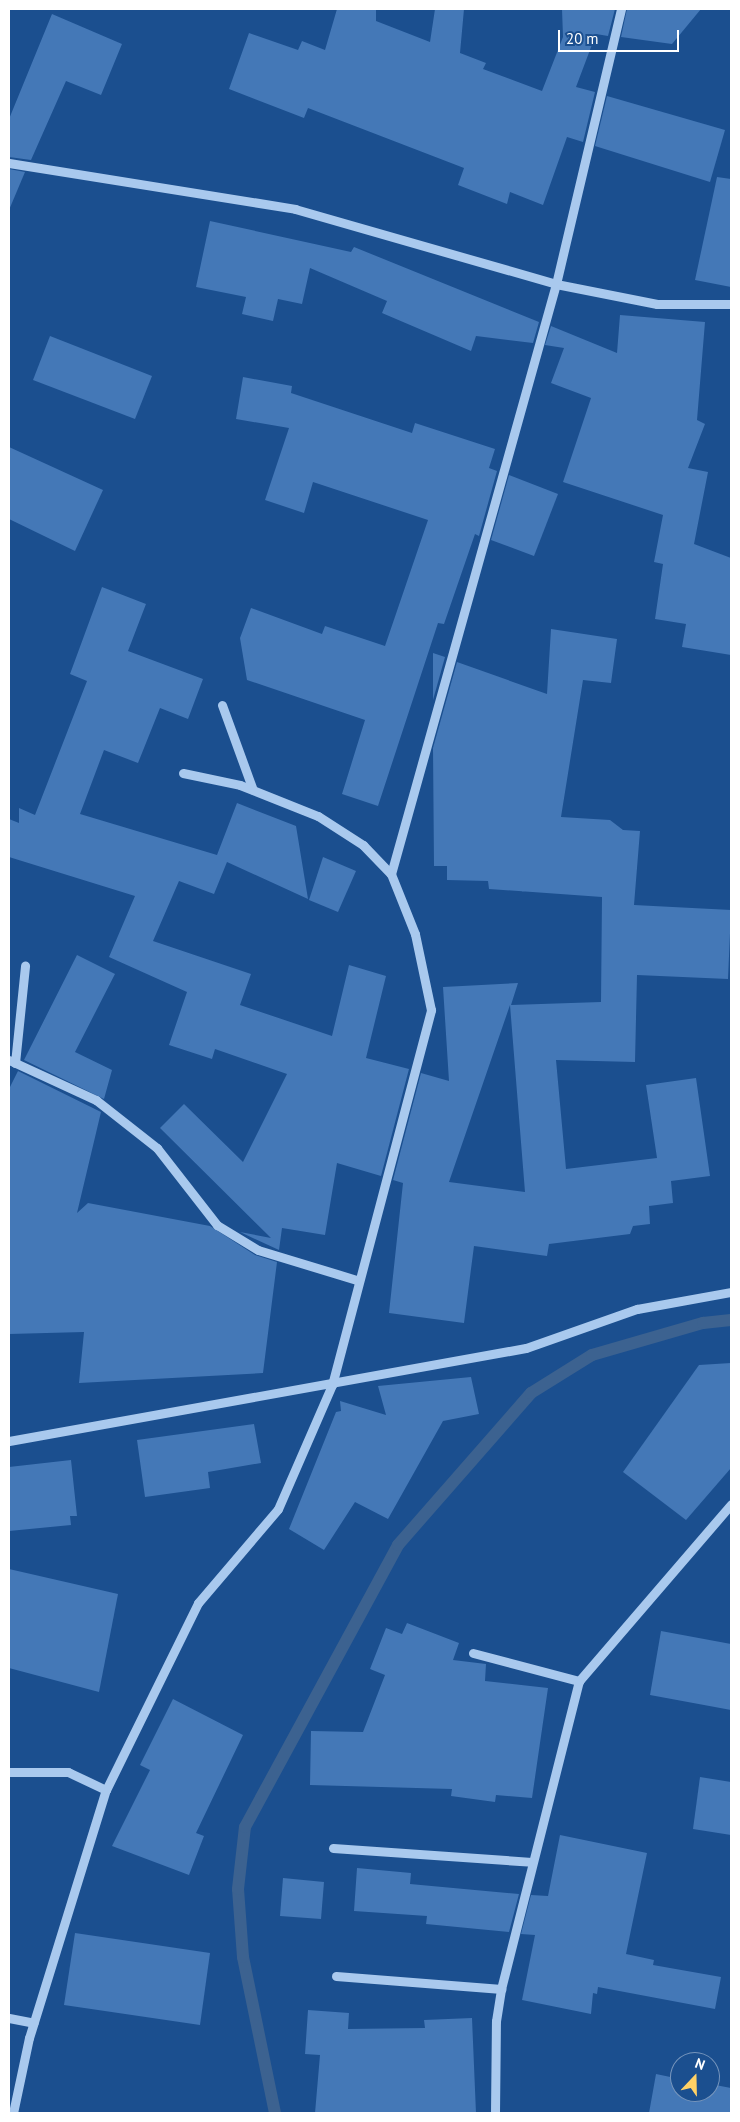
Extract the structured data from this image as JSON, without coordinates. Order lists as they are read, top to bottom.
{
  "scale_bar": "20 m",
  "north": "top"
}
